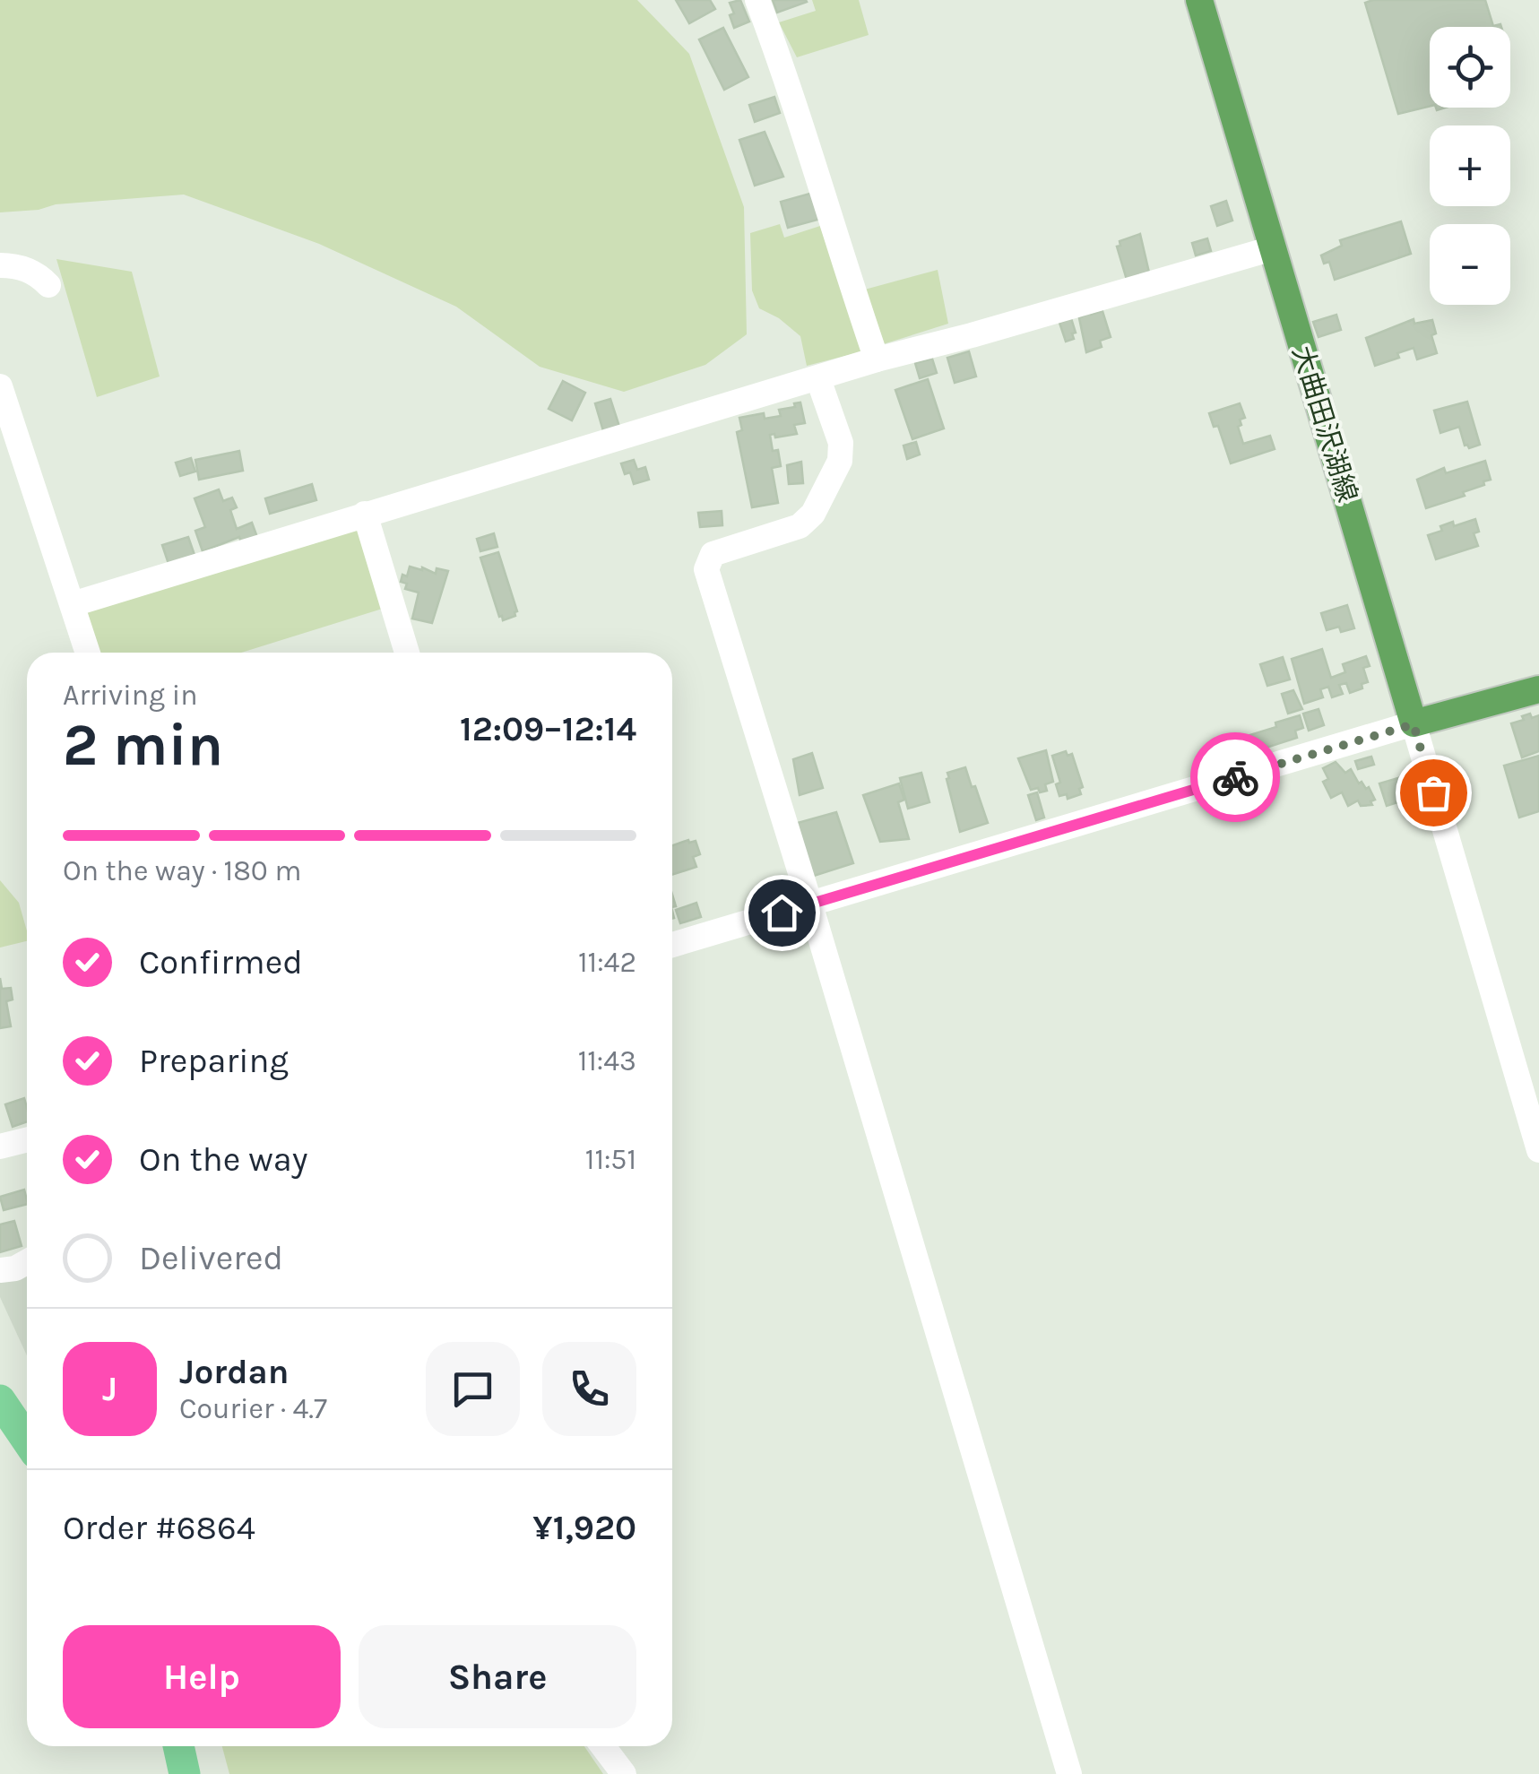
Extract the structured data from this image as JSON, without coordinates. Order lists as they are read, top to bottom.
{
  "streets": {
    "main road": ["大曲田沢湖線"]
  },
  "page": {
    "map_buttons": ["+", "−"],
    "heading": ["2 min", "Arriving in", "12:09–12:14"],
    "panel": [
      "Jordan",
      "Courier · 4.7",
      "Order #6864",
      "¥1,920"
    ],
    "bar": "On the way · 180 m",
    "list": [
      ["Confirmed", "11:42"],
      ["Preparing", "11:43"],
      ["On the way", "11:51"],
      "Delivered"
    ],
    "round": "J",
    "buttons": ["Help", "Share"]
  }
}
